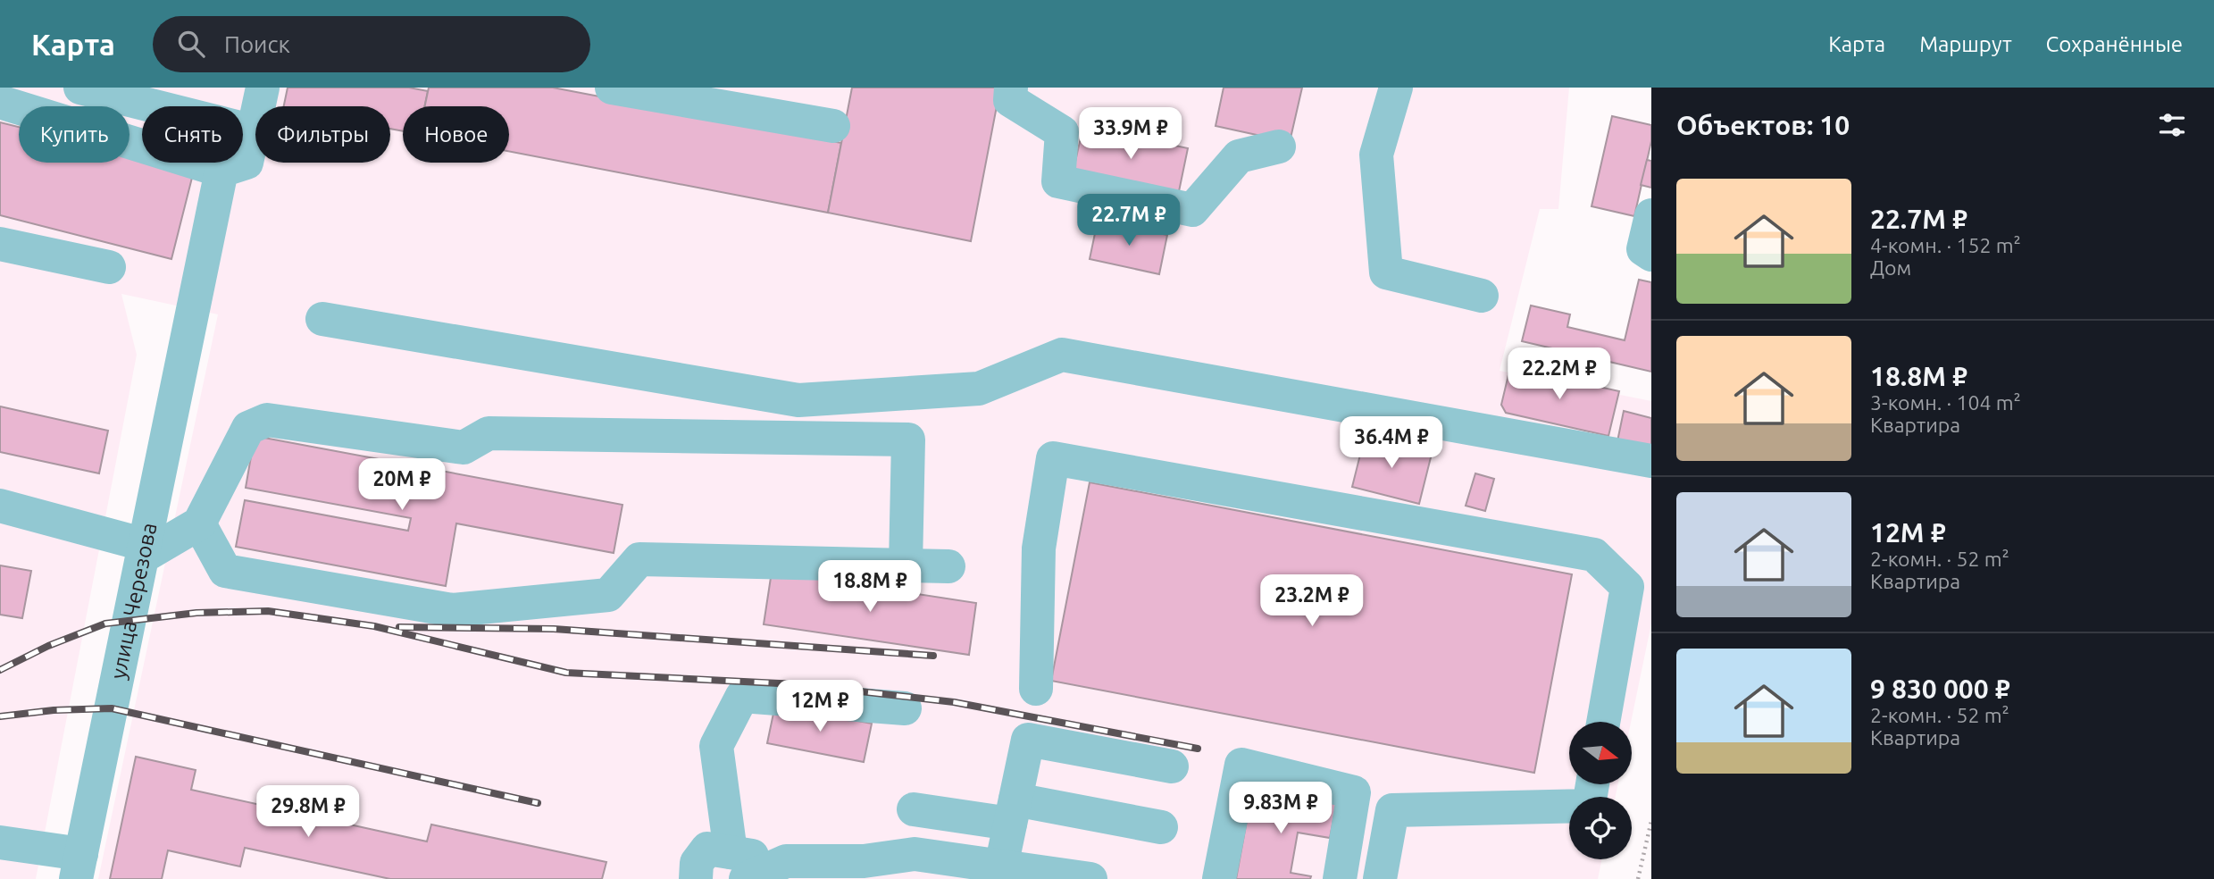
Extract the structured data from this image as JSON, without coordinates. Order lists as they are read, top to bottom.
{
  "streets": {
    "street": ["улица Черезова"]
  },
  "north": "right",
  "page": {
    "header": "Карта",
    "search": "Поиск",
    "nav": ["Карта", "Маршрут", "Сохранённые"],
    "heading": "Объектов: 10",
    "chip": [
      "Купить",
      "Снять",
      "Фильтры",
      "Новое"
    ],
    "price": [
      "33.9M ₽",
      "22.7M ₽",
      "22.2M ₽",
      "36.4M ₽",
      "20M ₽",
      "18.8M ₽",
      "23.2M ₽",
      "12M ₽",
      "9.83M ₽",
      "29.8M ₽"
    ],
    "list": [
      {
        "name": "22.7M ₽",
        "note": "4-комн. · 152 m² · Дом"
      },
      {
        "name": "18.8M ₽",
        "note": "3-комн. · 104 m² · Квартира"
      },
      {
        "name": "12M ₽",
        "note": "2-комн. · 52 m² · Квартира"
      },
      {
        "name": "9 830 000 ₽",
        "note": "2-комн. · 52 m² · Квартира"
      }
    ]
  }
}
